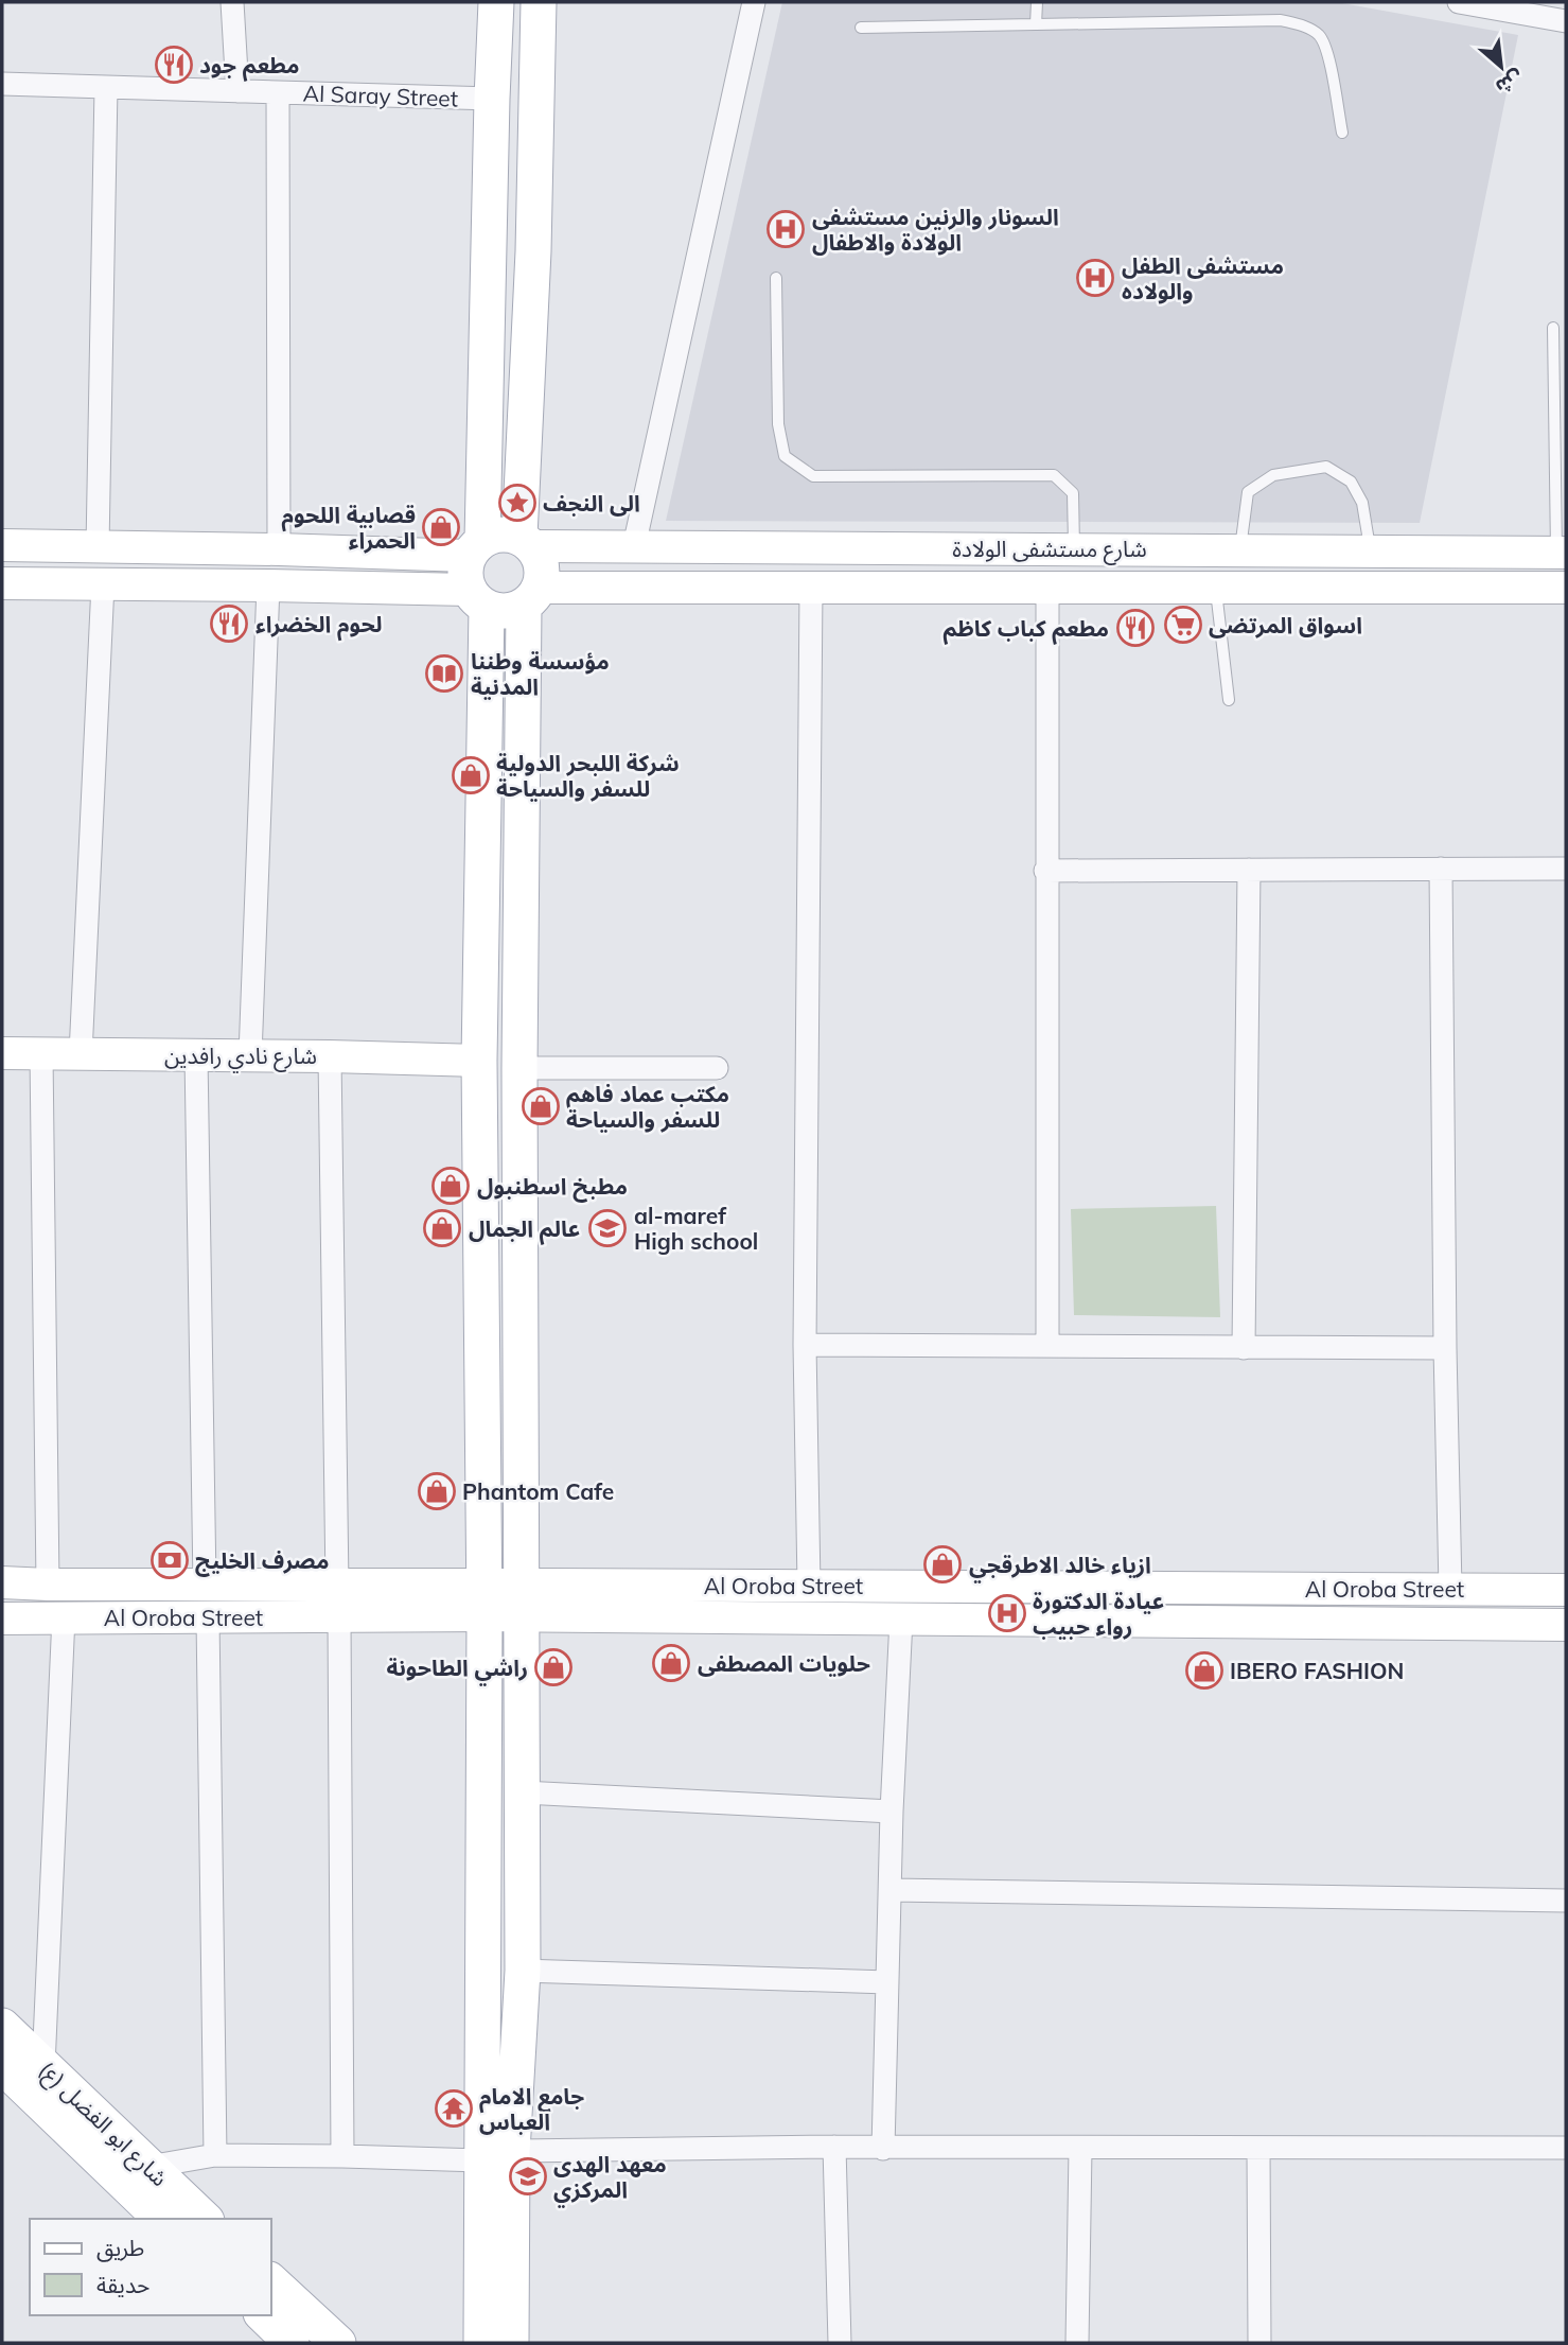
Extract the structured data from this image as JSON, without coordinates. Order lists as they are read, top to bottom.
{
  "streets": {
    "main road": [
      "شارع مستشفى الولادة",
      "شارع نادي رافدين",
      "Al Oroba Street",
      "شارع ابو الفضل (ع)"
    ],
    "street": ["Al Saray Street"]
  },
  "places": {
    "restaurant": ["مطعم جود", "لحوم الخضراء", "مطعم كباب كاظم"],
    "hospital": ["السونار والرنين مستشفى الولادة والاطفال", "مستشفى الطفل والولاده", "عيادة الدكتورة رواء حبيب"],
    "place": ["الى النجف"],
    "shop": [
      "قصابية اللحوم الحمراء",
      "شركة اللبحر الدولية للسفر والسياحة",
      "مكتب عماد فاهم للسفر والسياحة",
      "مطبخ اسطنبول",
      "عالم الجمال",
      "Phantom Cafe",
      "ازياء خالد الاطرقجي",
      "حلويات المصطفى",
      "راشي الطاحونة",
      "IBERO FASHION"
    ],
    "supermarket": ["اسواق المرتضى"],
    "library": ["مؤسسة وطننا المدنية"],
    "school or university": ["al-maref High school", "معهد الهدى المركزي"],
    "bank": ["مصرف الخليج"],
    "temple": ["جامع الامام العباس"]
  },
  "legend": ["طريق", "حديقة"],
  "north": "bottom right"
}
